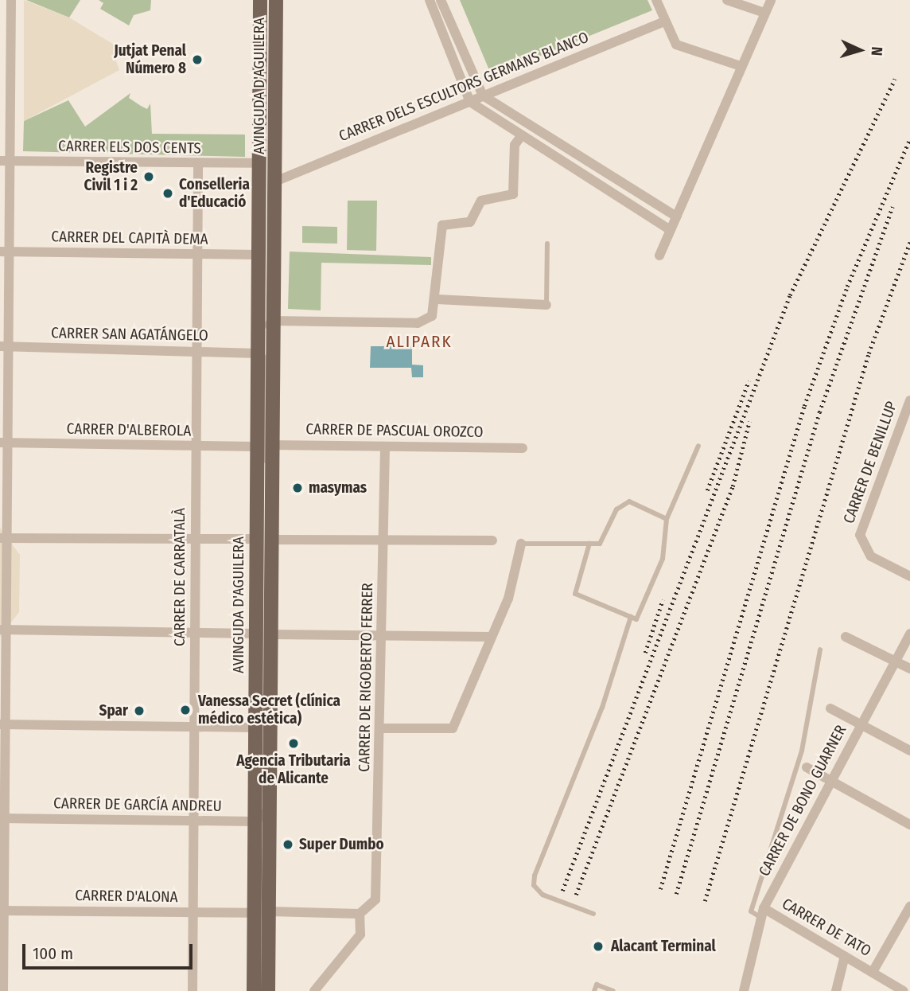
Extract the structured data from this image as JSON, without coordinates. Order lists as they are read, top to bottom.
{
  "streets": {
    "main road": ["AVINGUDA D'AGUILERA"],
    "street": [
      "CARRER DELS ESCULTORS GERMANS BLANCO",
      "CARRER ELS DOS CENTS",
      "CARRER DEL CAPITÀ DEMA",
      "CARRER SAN AGATÁNGELO",
      "CARRER D'ALBEROLA",
      "CARRER DE PASCUAL OROZCO",
      "CARRER DE BENILLUP",
      "CARRER DE CARRATALÀ",
      "CARRER DE RIGOBERTO FERRER",
      "CARRER DE BONO GUARNER",
      "CARRER DE GARCÍA ANDREU",
      "CARRER D'ALONA",
      "CARRER DE TATO"
    ]
  },
  "crossings": [
    ["AVINGUDA D'AGUILERA", "CARRER DELS ESCULTORS GERMANS BLANCO"],
    ["AVINGUDA D'AGUILERA", "CARRER ELS DOS CENTS"],
    ["AVINGUDA D'AGUILERA", "CARRER DEL CAPITÀ DEMA"],
    ["AVINGUDA D'AGUILERA", "CARRER SAN AGATÁNGELO"],
    ["AVINGUDA D'AGUILERA", "CARRER D'ALBEROLA"],
    ["AVINGUDA D'AGUILERA", "CARRER DE PASCUAL OROZCO"],
    ["AVINGUDA D'AGUILERA", "CARRER DE GARCÍA ANDREU"],
    ["AVINGUDA D'AGUILERA", "CARRER D'ALONA"],
    ["CARRER ELS DOS CENTS", "CARRER DE CARRATALÀ"],
    ["CARRER DEL CAPITÀ DEMA", "CARRER DE CARRATALÀ"],
    ["CARRER SAN AGATÁNGELO", "CARRER DE CARRATALÀ"],
    ["CARRER D'ALBEROLA", "CARRER DE PASCUAL OROZCO"],
    ["CARRER D'ALBEROLA", "CARRER DE CARRATALÀ"],
    ["CARRER DE PASCUAL OROZCO", "CARRER DE RIGOBERTO FERRER"],
    ["CARRER DE CARRATALÀ", "CARRER DE GARCÍA ANDREU"],
    ["CARRER DE CARRATALÀ", "CARRER D'ALONA"],
    ["CARRER DE BONO GUARNER", "CARRER DE TATO"]
  ],
  "districts": ["ALIPARK"],
  "places": [
    "Jutjat Penal Número 8",
    "Registre Civil 1 i 2",
    "Conselleria d'Educació",
    "masymas",
    "Vanessa Secret (clínica médico estética)",
    "Spar",
    "Agencia Tributaria de Alicante",
    "Super Dumbo",
    "Alacant Terminal"
  ],
  "scale_bar": "100 m",
  "north": "right"
}
